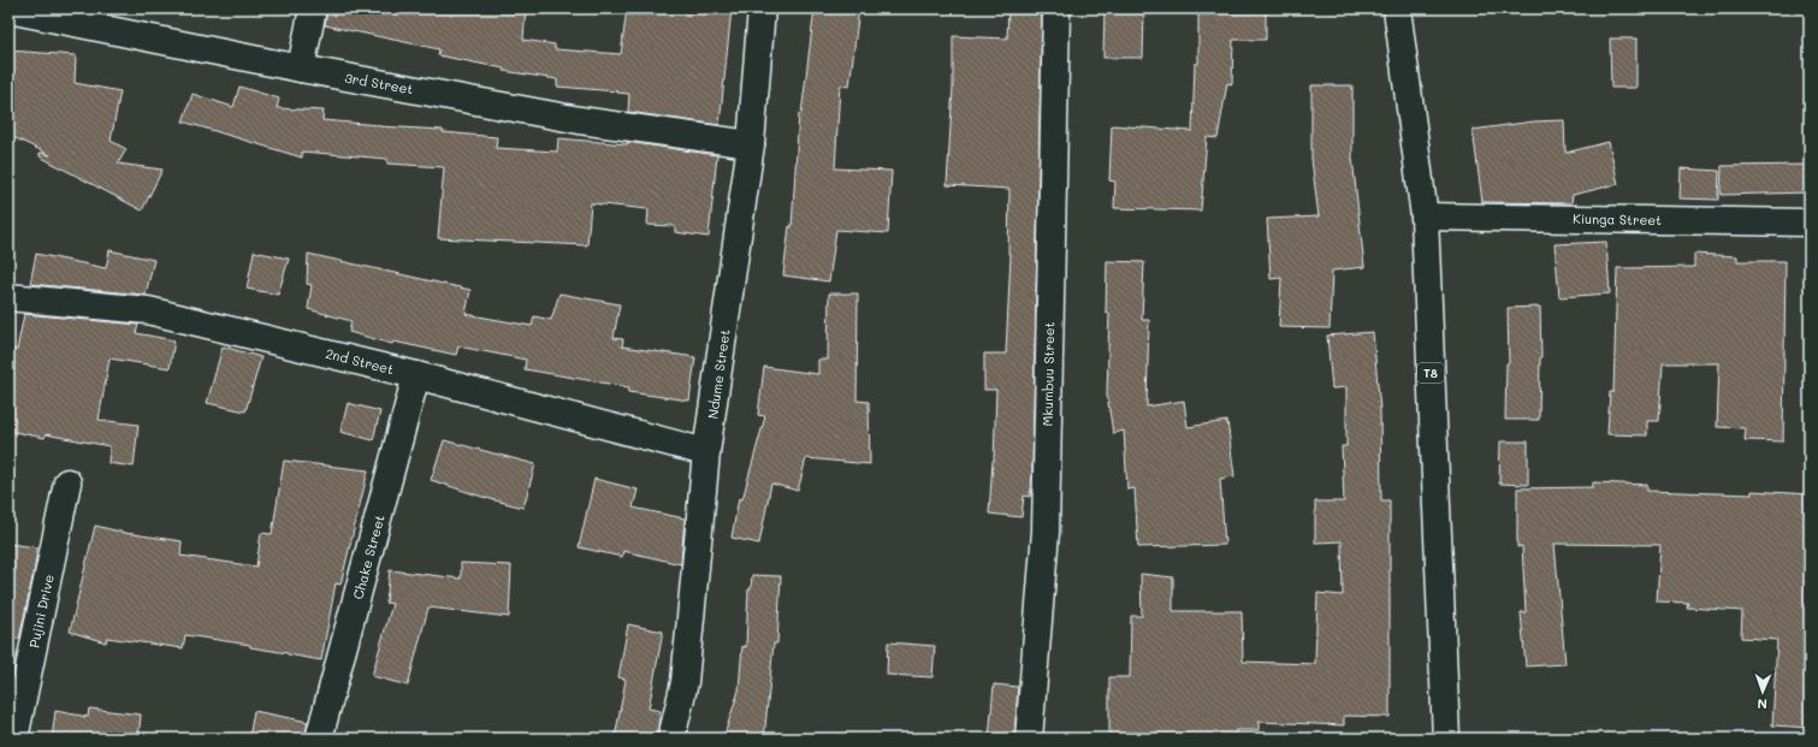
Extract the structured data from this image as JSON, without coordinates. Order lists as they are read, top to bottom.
{
  "streets": {
    "main road": [
      "3rd Street",
      "Kiunga Street",
      "2nd Street",
      "T8",
      "Ndume Street",
      "Mkumbuu Street",
      "Chake Street",
      "Pujini Drive"
    ]
  },
  "crossings": [
    ["3rd Street", "Ndume Street"],
    ["Kiunga Street", "T8"],
    ["2nd Street", "Ndume Street"],
    ["2nd Street", "Chake Street"]
  ],
  "north": "bottom"
}
